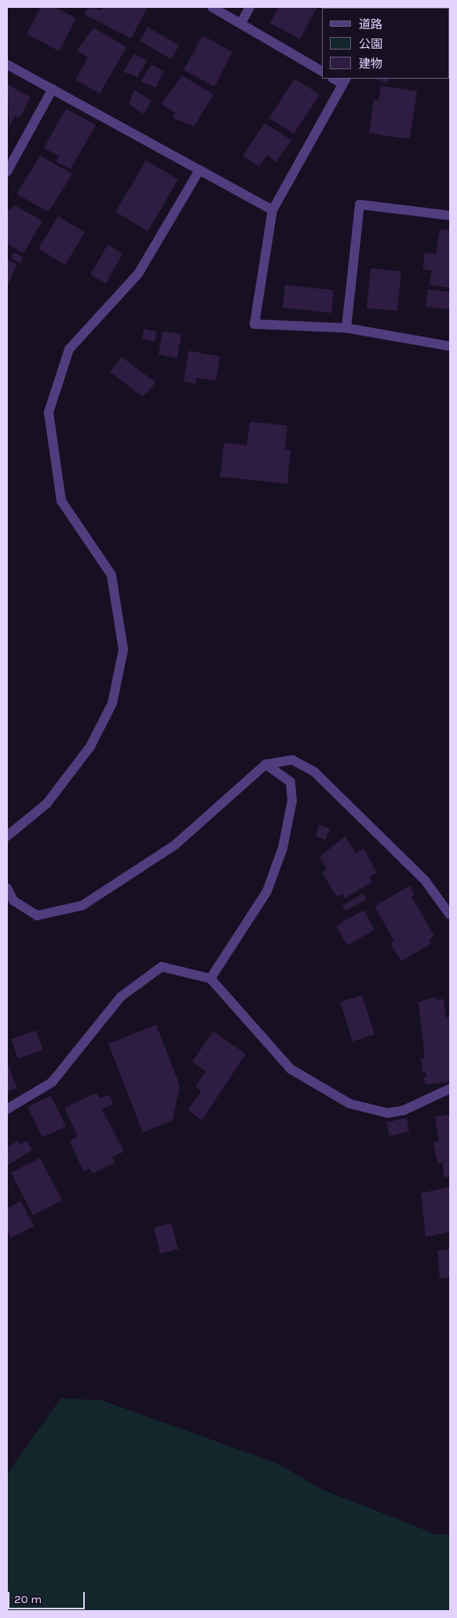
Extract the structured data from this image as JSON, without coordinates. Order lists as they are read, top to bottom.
{
  "legend": ["道路", "公園", "建物"],
  "scale_bar": "20 m"
}
